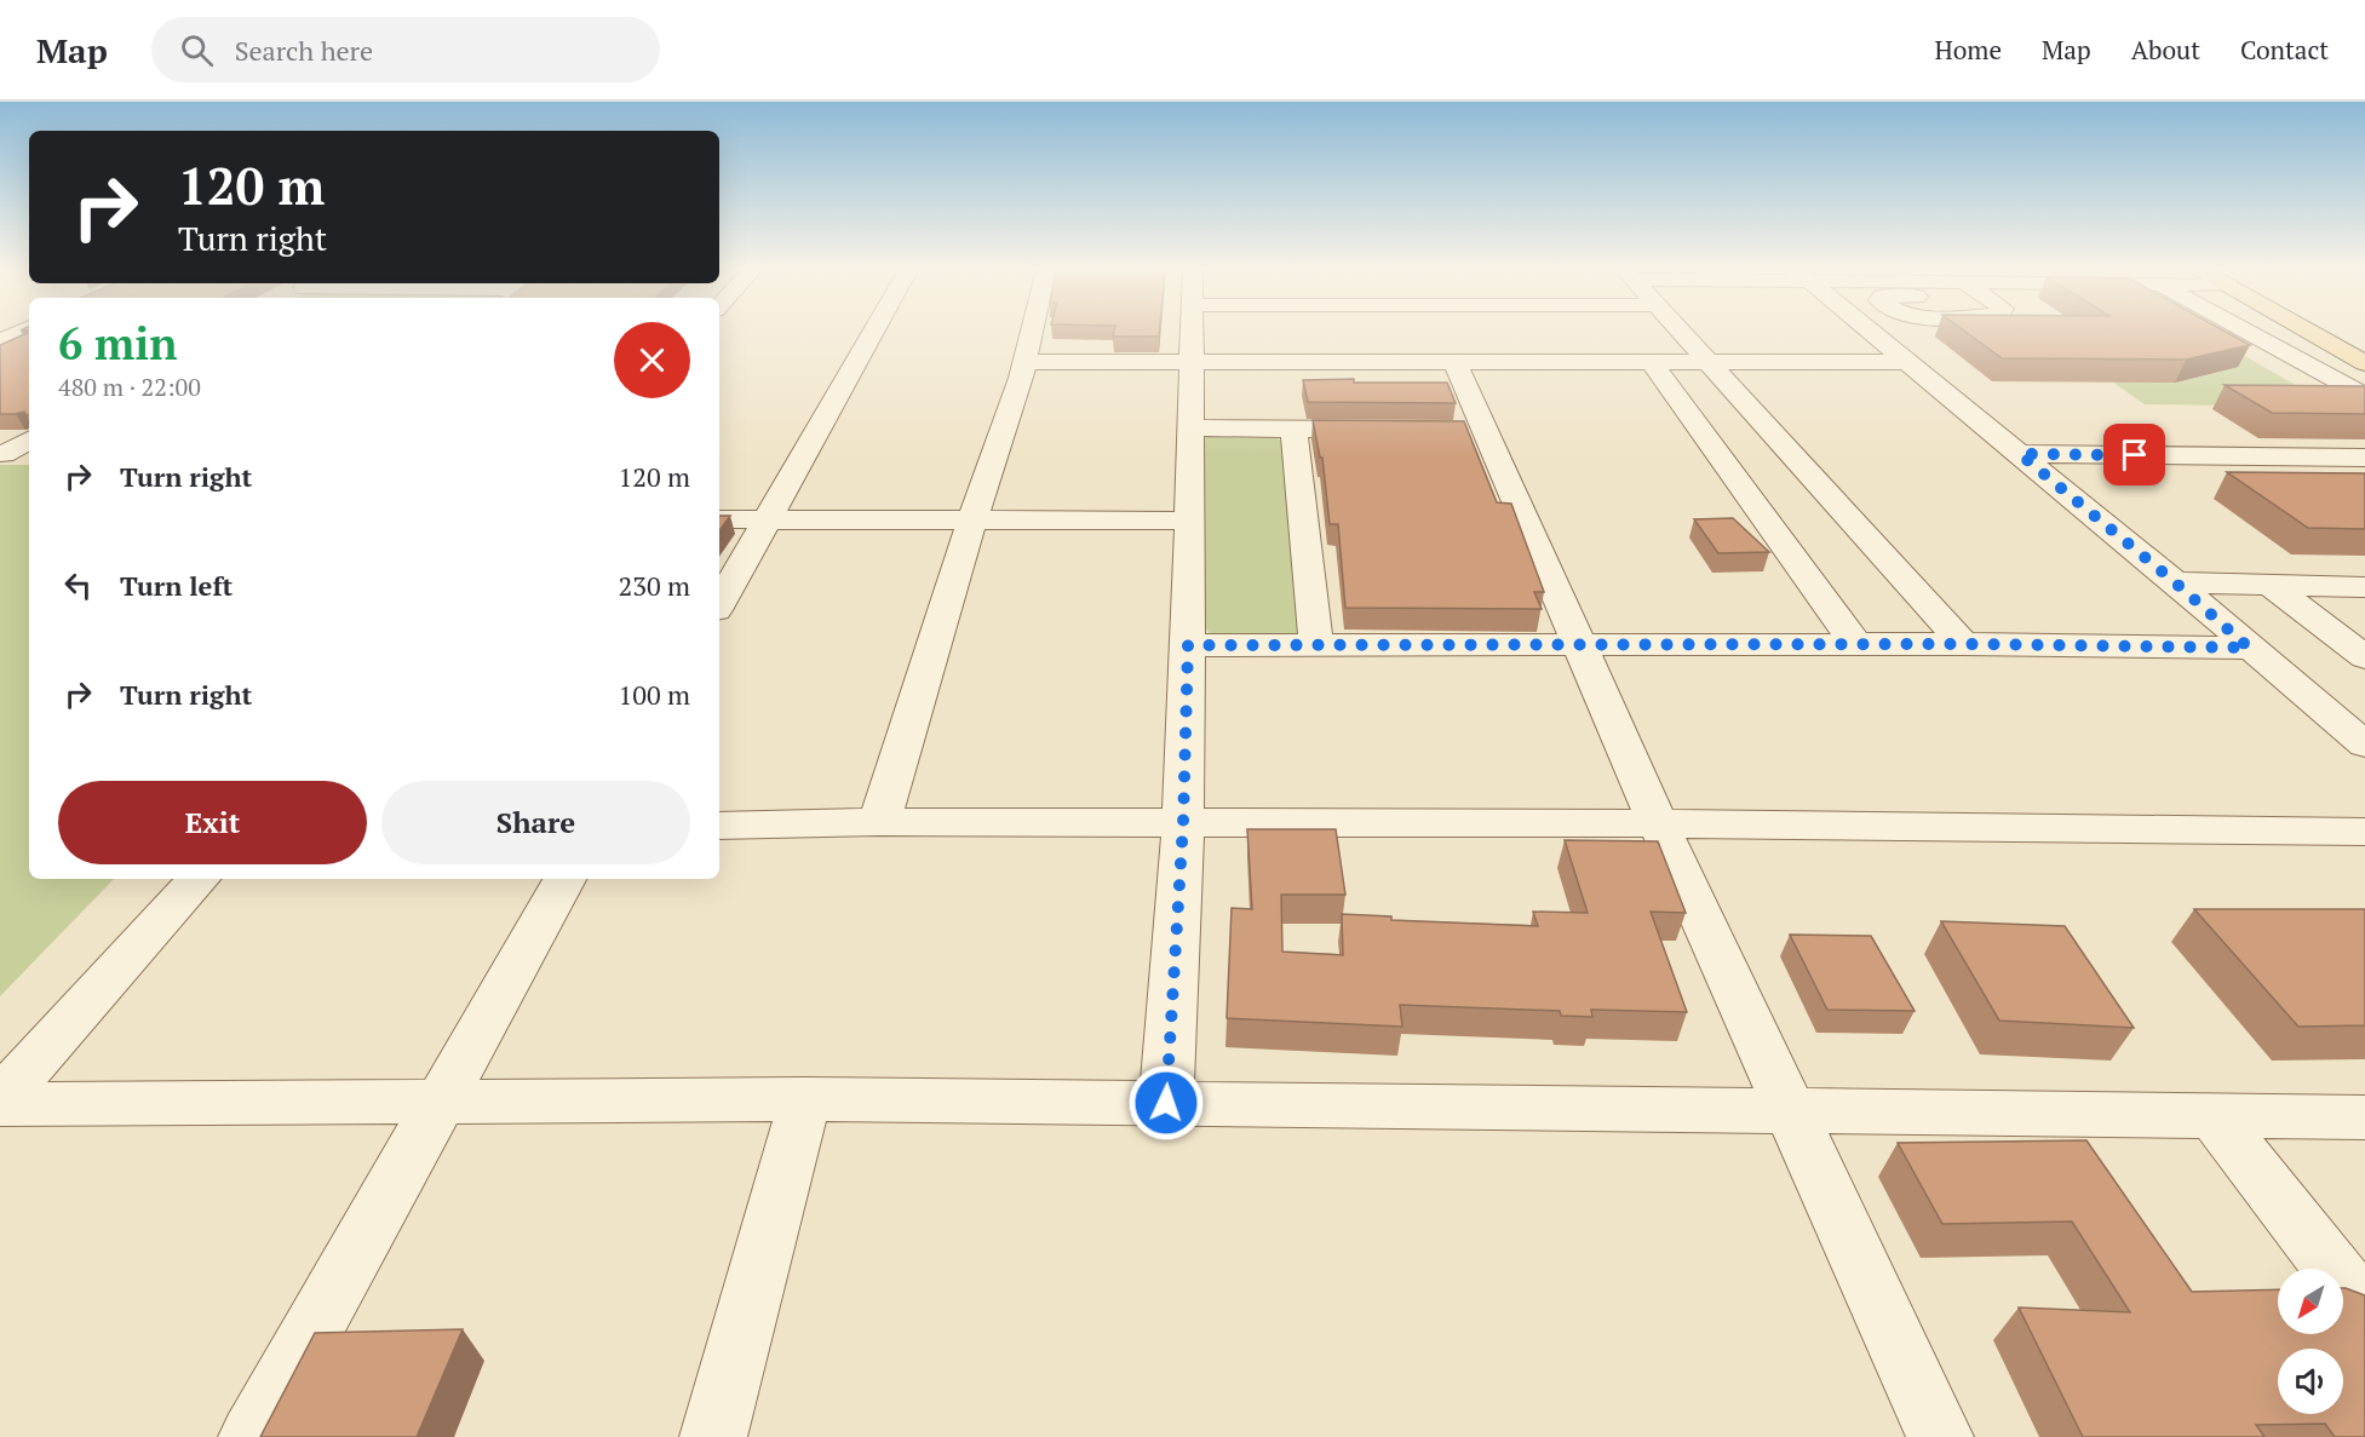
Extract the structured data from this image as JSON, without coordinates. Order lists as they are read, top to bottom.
{
  "north": "bottom left",
  "page": {
    "header": "Map",
    "search": "Search here",
    "nav": [
      "Home",
      "Map",
      "About",
      "Contact"
    ],
    "turn": ["120 m", "Turn right"],
    "heading": ["6 min", "480 m · 22:00"],
    "list": [
      {
        "name": "Turn right",
        "value": "120 m"
      },
      {
        "name": "Turn left",
        "value": "230 m"
      },
      {
        "name": "Turn right",
        "value": "100 m"
      }
    ],
    "buttons": ["Exit", "Share"]
  }
}
